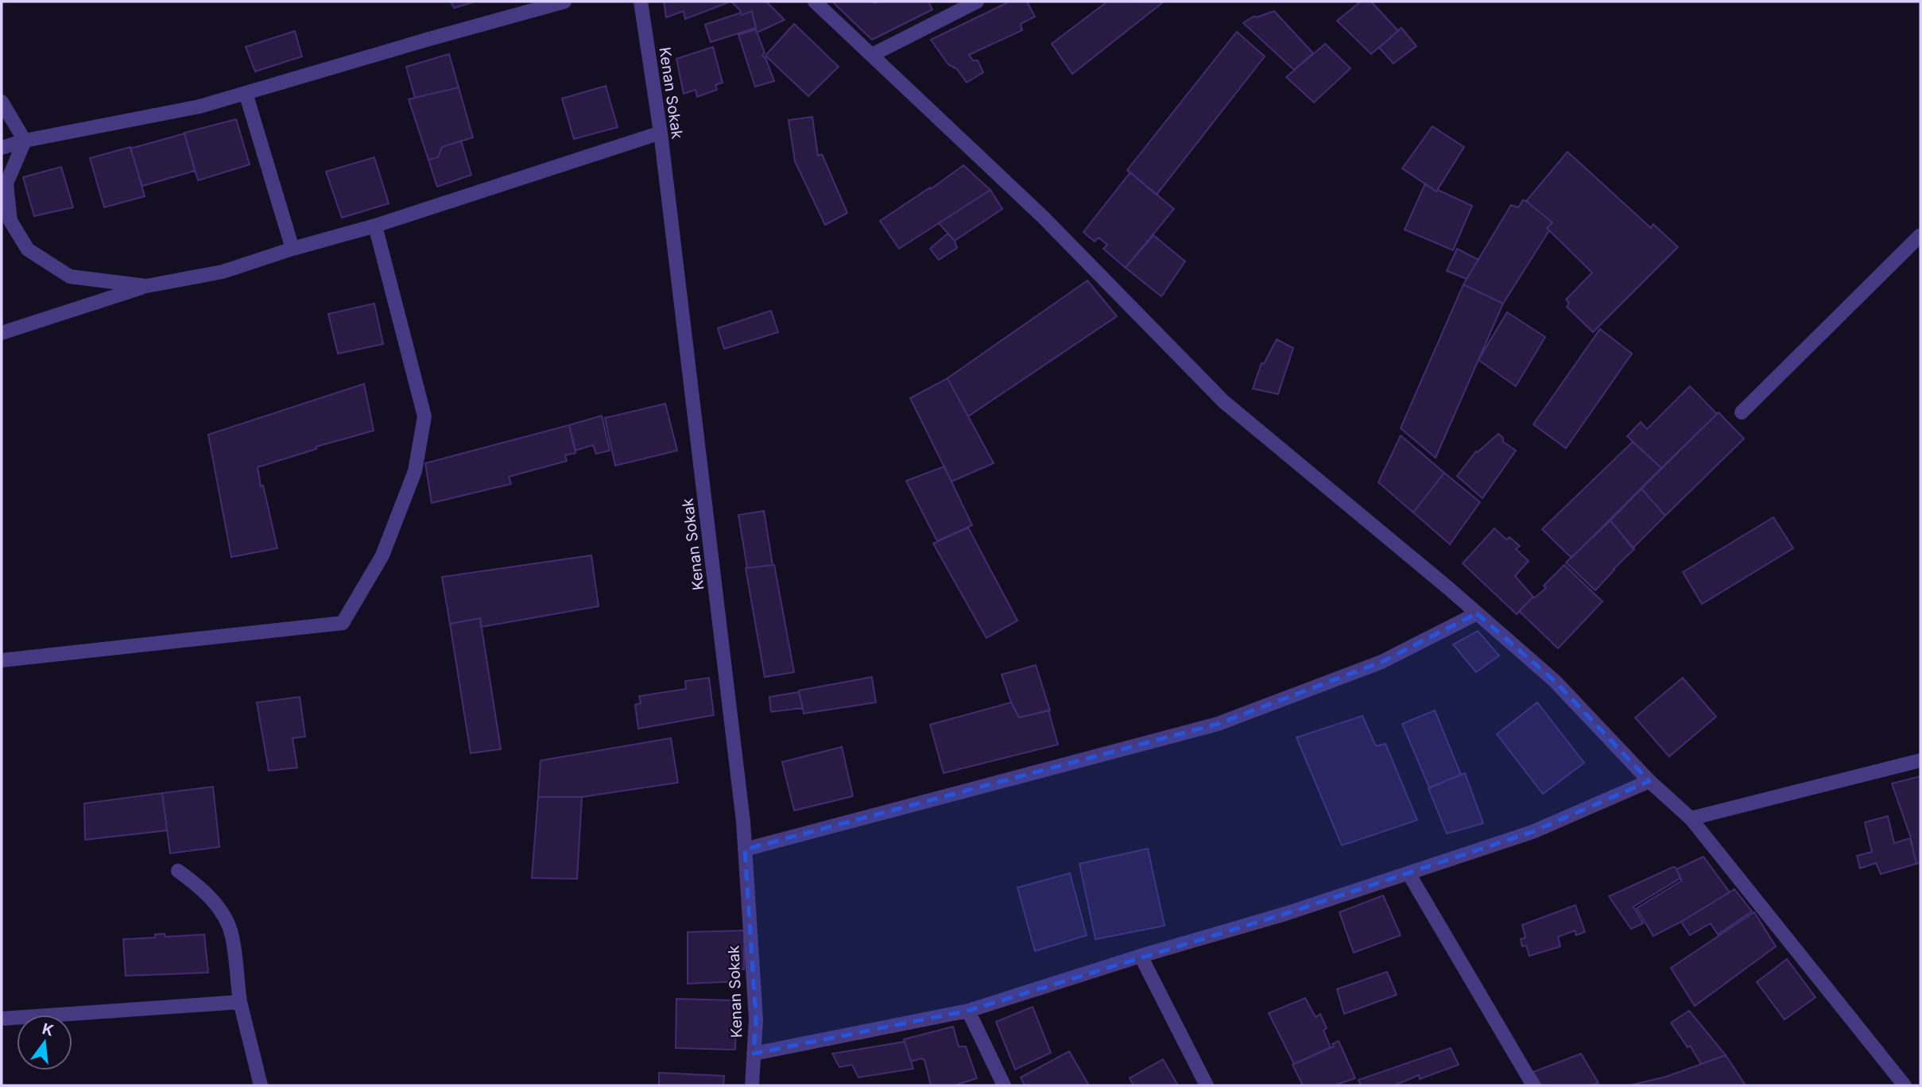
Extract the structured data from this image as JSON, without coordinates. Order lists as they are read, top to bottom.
{
  "streets": {
    "street": ["Kenan Sokak"]
  },
  "north": "top"
}
